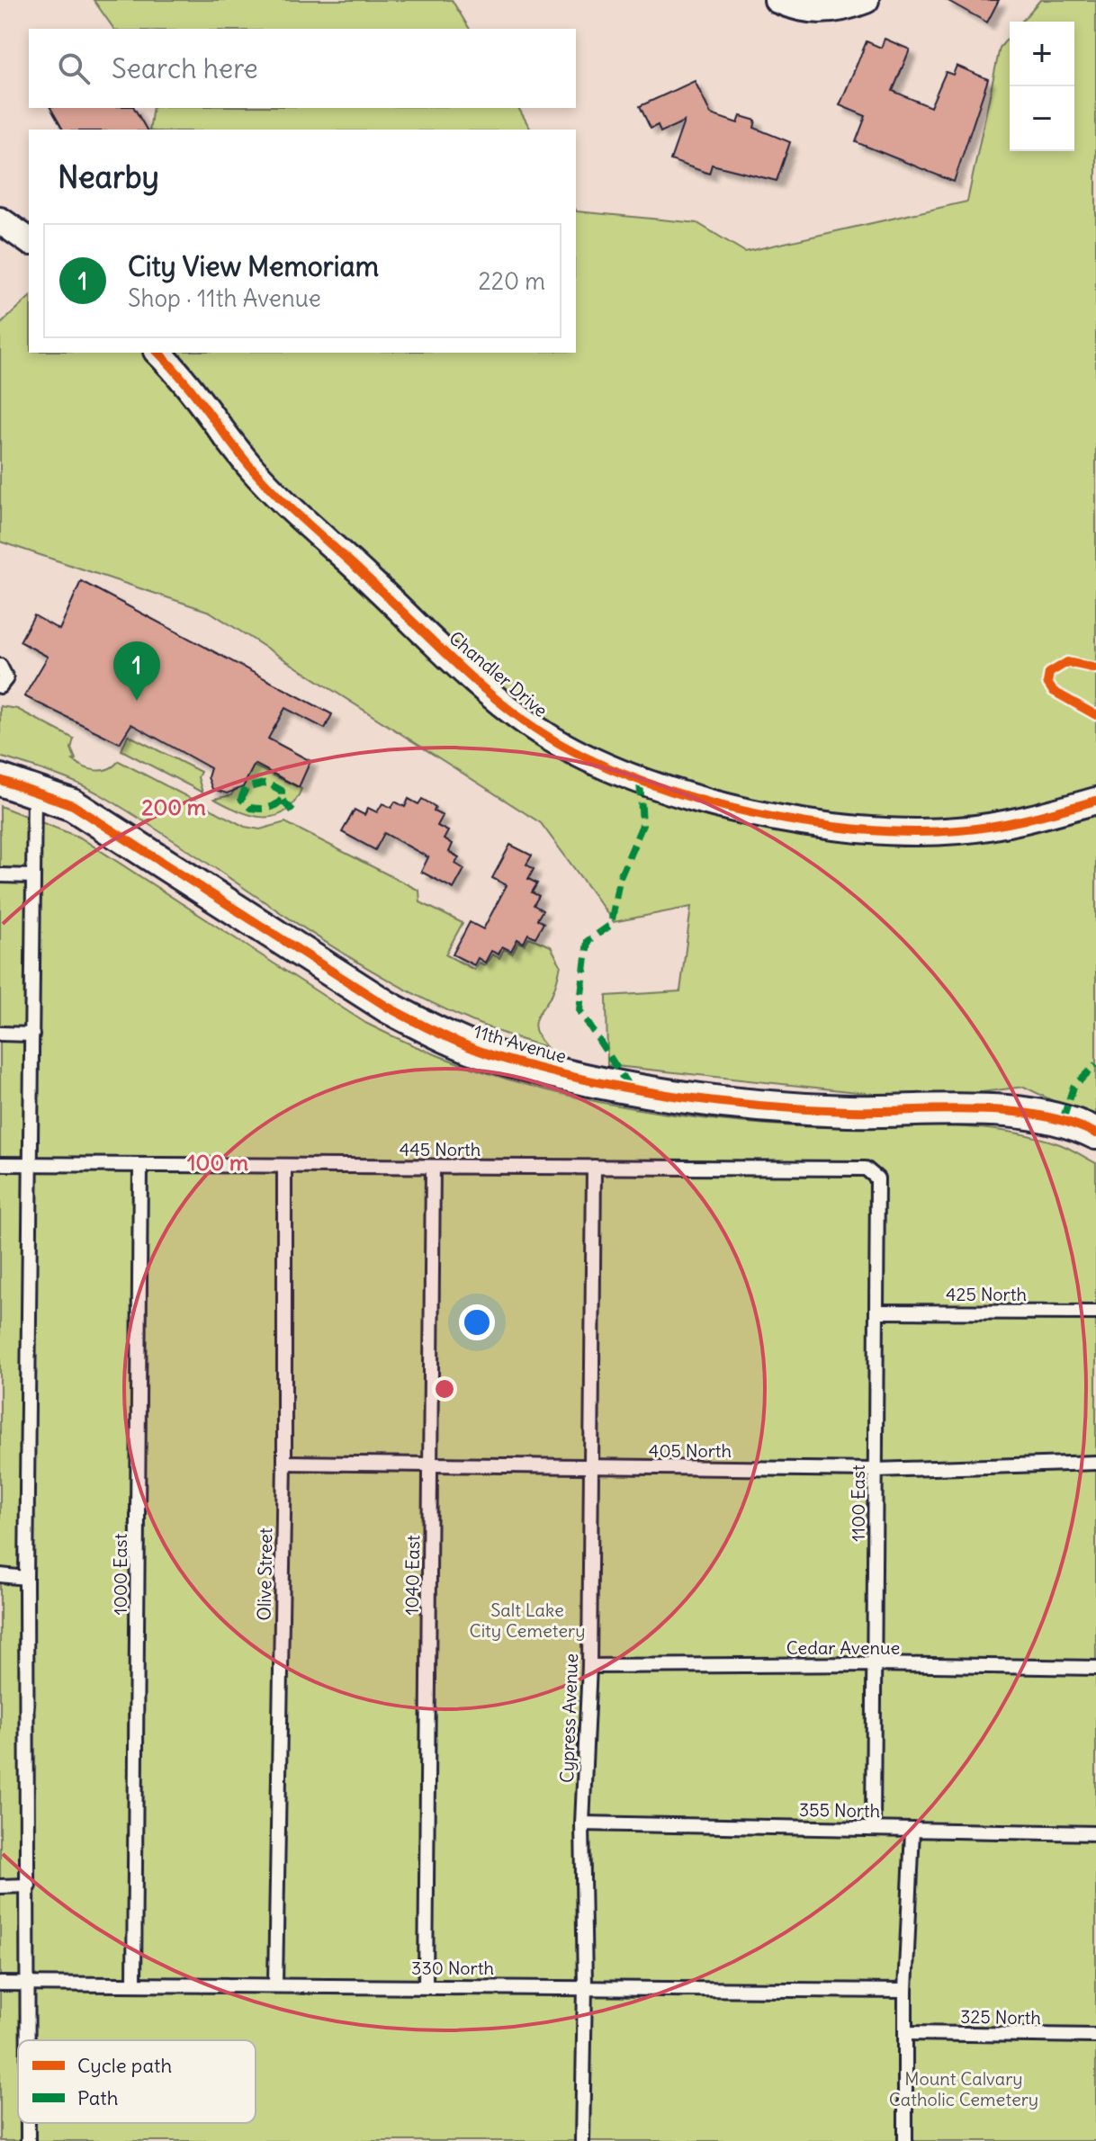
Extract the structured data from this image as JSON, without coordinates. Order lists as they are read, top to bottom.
{
  "streets": {
    "street": ["Chandler Drive", "11th Avenue"],
    "lane": [
      "445 North",
      "425 North",
      "405 North",
      "1100 East",
      "1000 East",
      "Olive Street",
      "1040 East",
      "Cedar Avenue",
      "Cypress Avenue",
      "355 North",
      "330 North",
      "325 North"
    ]
  },
  "crossings": [
    ["445 North", "1100 East"],
    ["445 North", "1000 East"],
    ["445 North", "Olive Street"],
    ["445 North", "1040 East"],
    ["445 North", "Cypress Avenue"],
    ["425 North", "1100 East"],
    ["405 North", "1100 East"],
    ["405 North", "Olive Street"],
    ["405 North", "1040 East"],
    ["405 North", "Cypress Avenue"],
    ["1100 East", "Cedar Avenue"],
    ["1100 East", "355 North"],
    ["1000 East", "330 North"],
    ["Olive Street", "330 North"],
    ["1040 East", "330 North"],
    ["Cedar Avenue", "Cypress Avenue"],
    ["Cypress Avenue", "355 North"],
    ["Cypress Avenue", "330 North"]
  ],
  "parks": ["Salt Lake City Cemetery", "Mount Calvary Catholic Cemetery"],
  "legend": ["Cycle path", "Path"],
  "page": {
    "map_buttons": ["+", "−"],
    "search": "Search here",
    "heading": "Nearby",
    "list": [
      {
        "mark": "1",
        "name": "City View Memoriam",
        "note": "Shop · 11th Avenue",
        "value": "220 m"
      }
    ],
    "pins": "1"
  },
  "rings": ["200 m", "100 m"]
}
